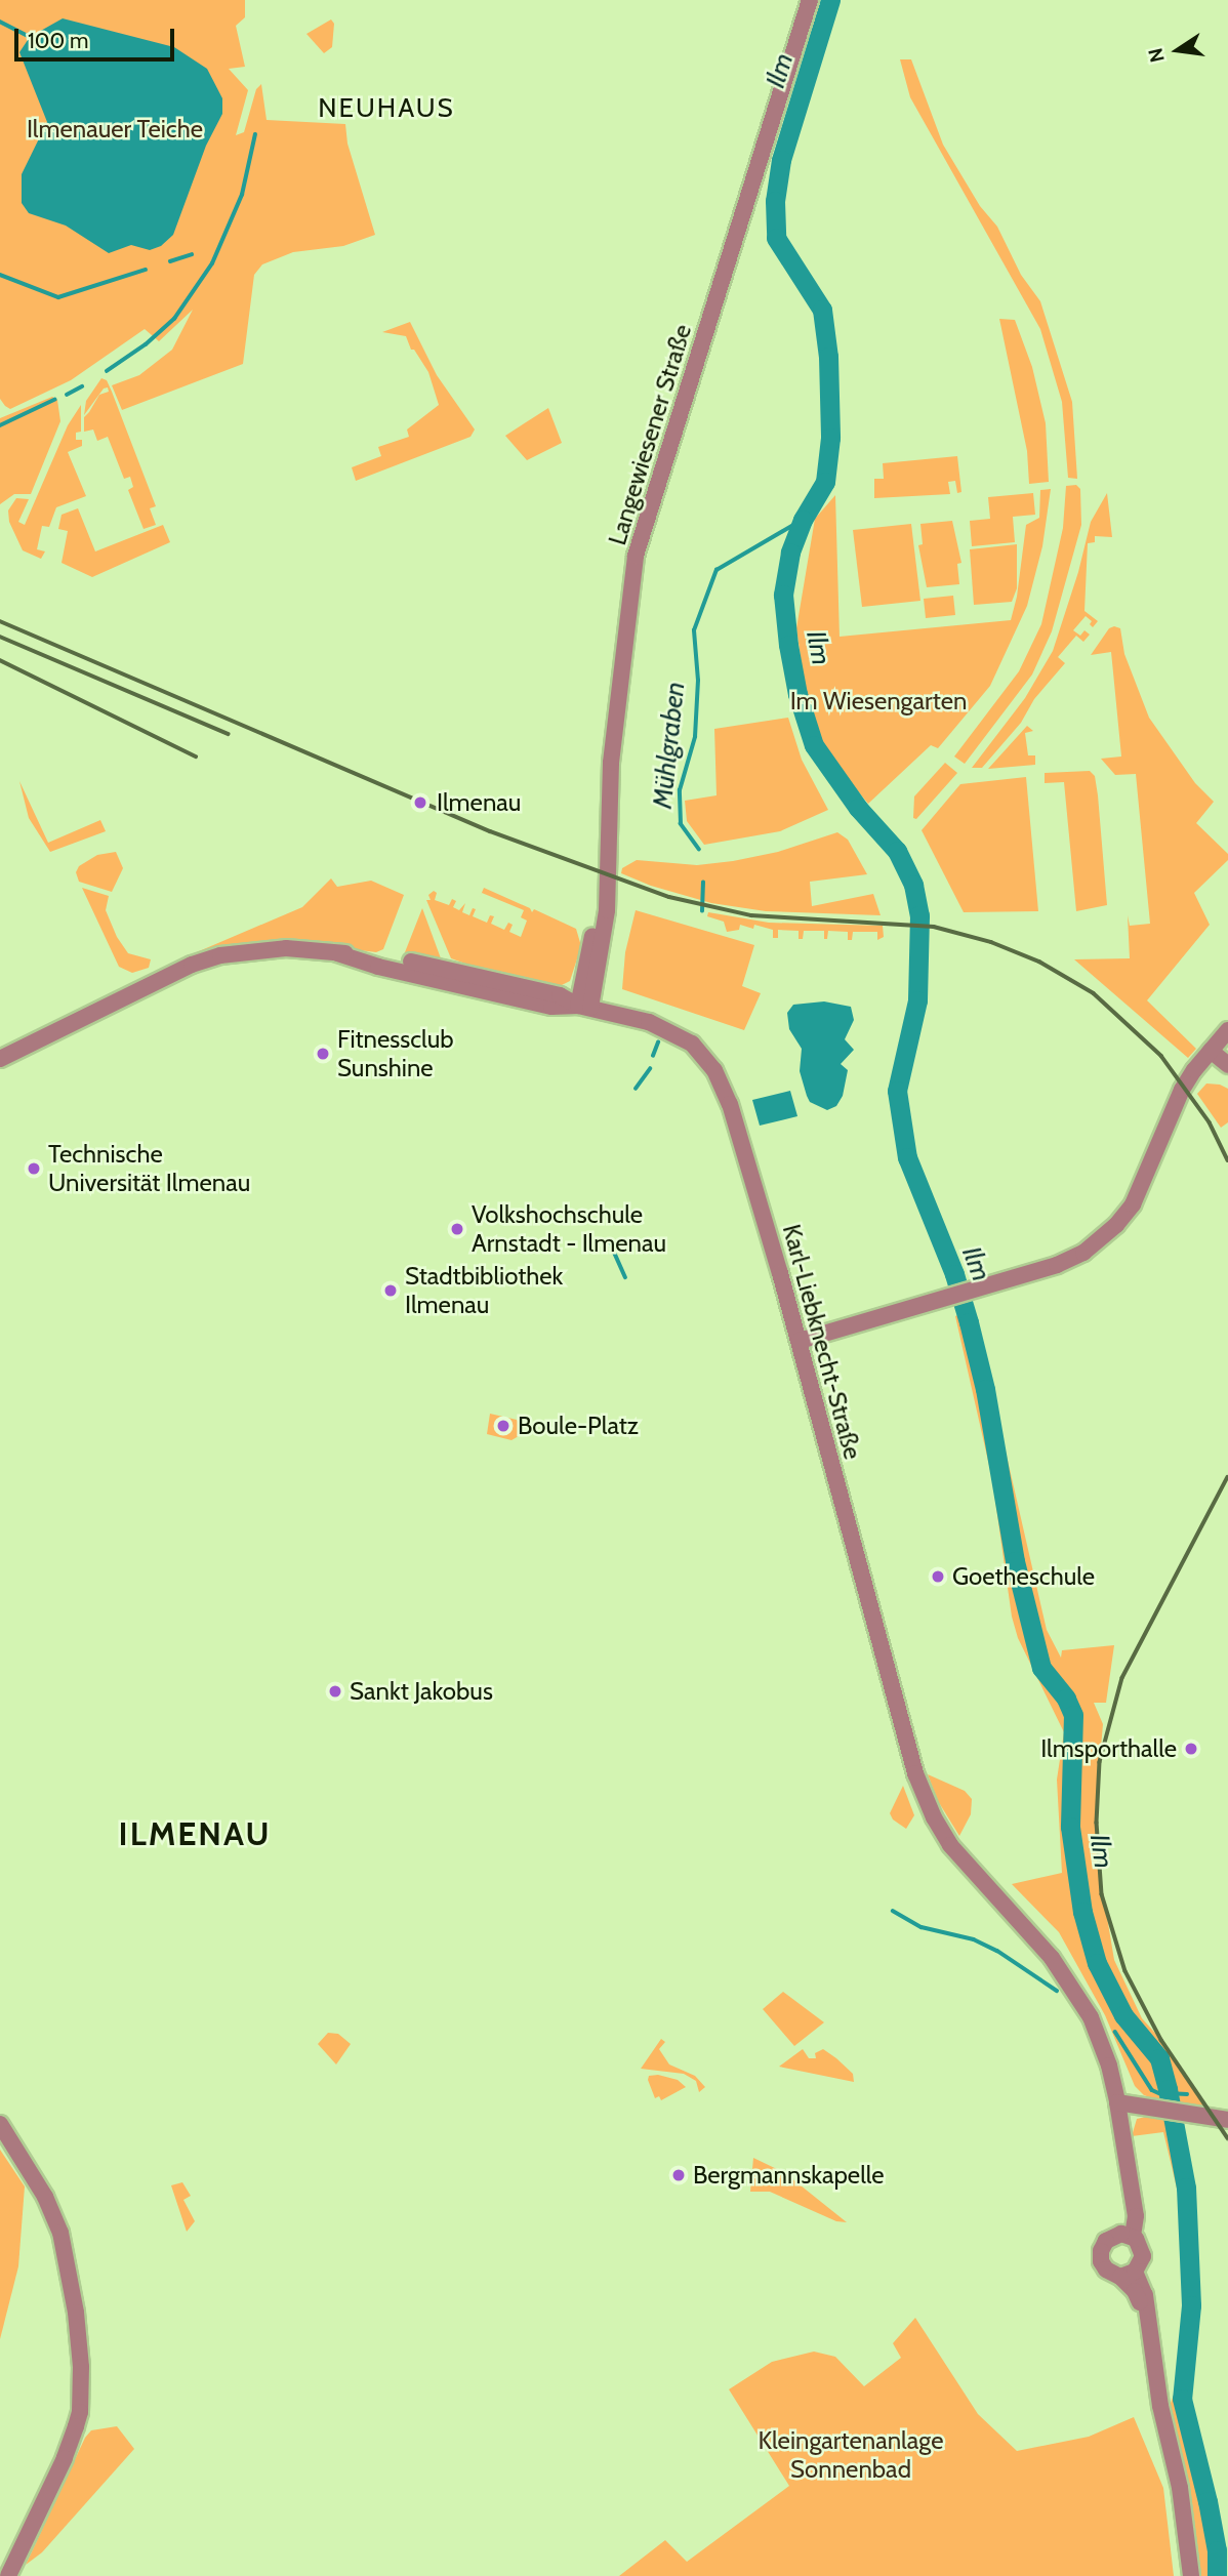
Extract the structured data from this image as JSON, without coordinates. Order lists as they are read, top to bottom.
{
  "streets": {
    "main road": ["Langewiesener Straße", "Karl-Liebknecht-Straße"]
  },
  "crossings": [
    ["Langewiesener Straße", "Karl-Liebknecht-Straße"]
  ],
  "districts": ["NEUHAUS", "ILMENAU"],
  "water": ["Ilm", "Mühlgraben"],
  "parks": ["Ilmenauer Teiche", "Im Wiesengarten", "Kleingartenanlage Sonnenbad"],
  "places": [
    "Ilmenau",
    "Fitnessclub Sunshine",
    "Technische Universität Ilmenau",
    "Volkshochschule Arnstadt - Ilmenau",
    "Stadtbibliothek Ilmenau",
    "Boule-Platz",
    "Goetheschule",
    "Sankt Jakobus",
    "Ilmsporthalle",
    "Bergmannskapelle"
  ],
  "scale_bar": "100 m",
  "north": "left"
}
